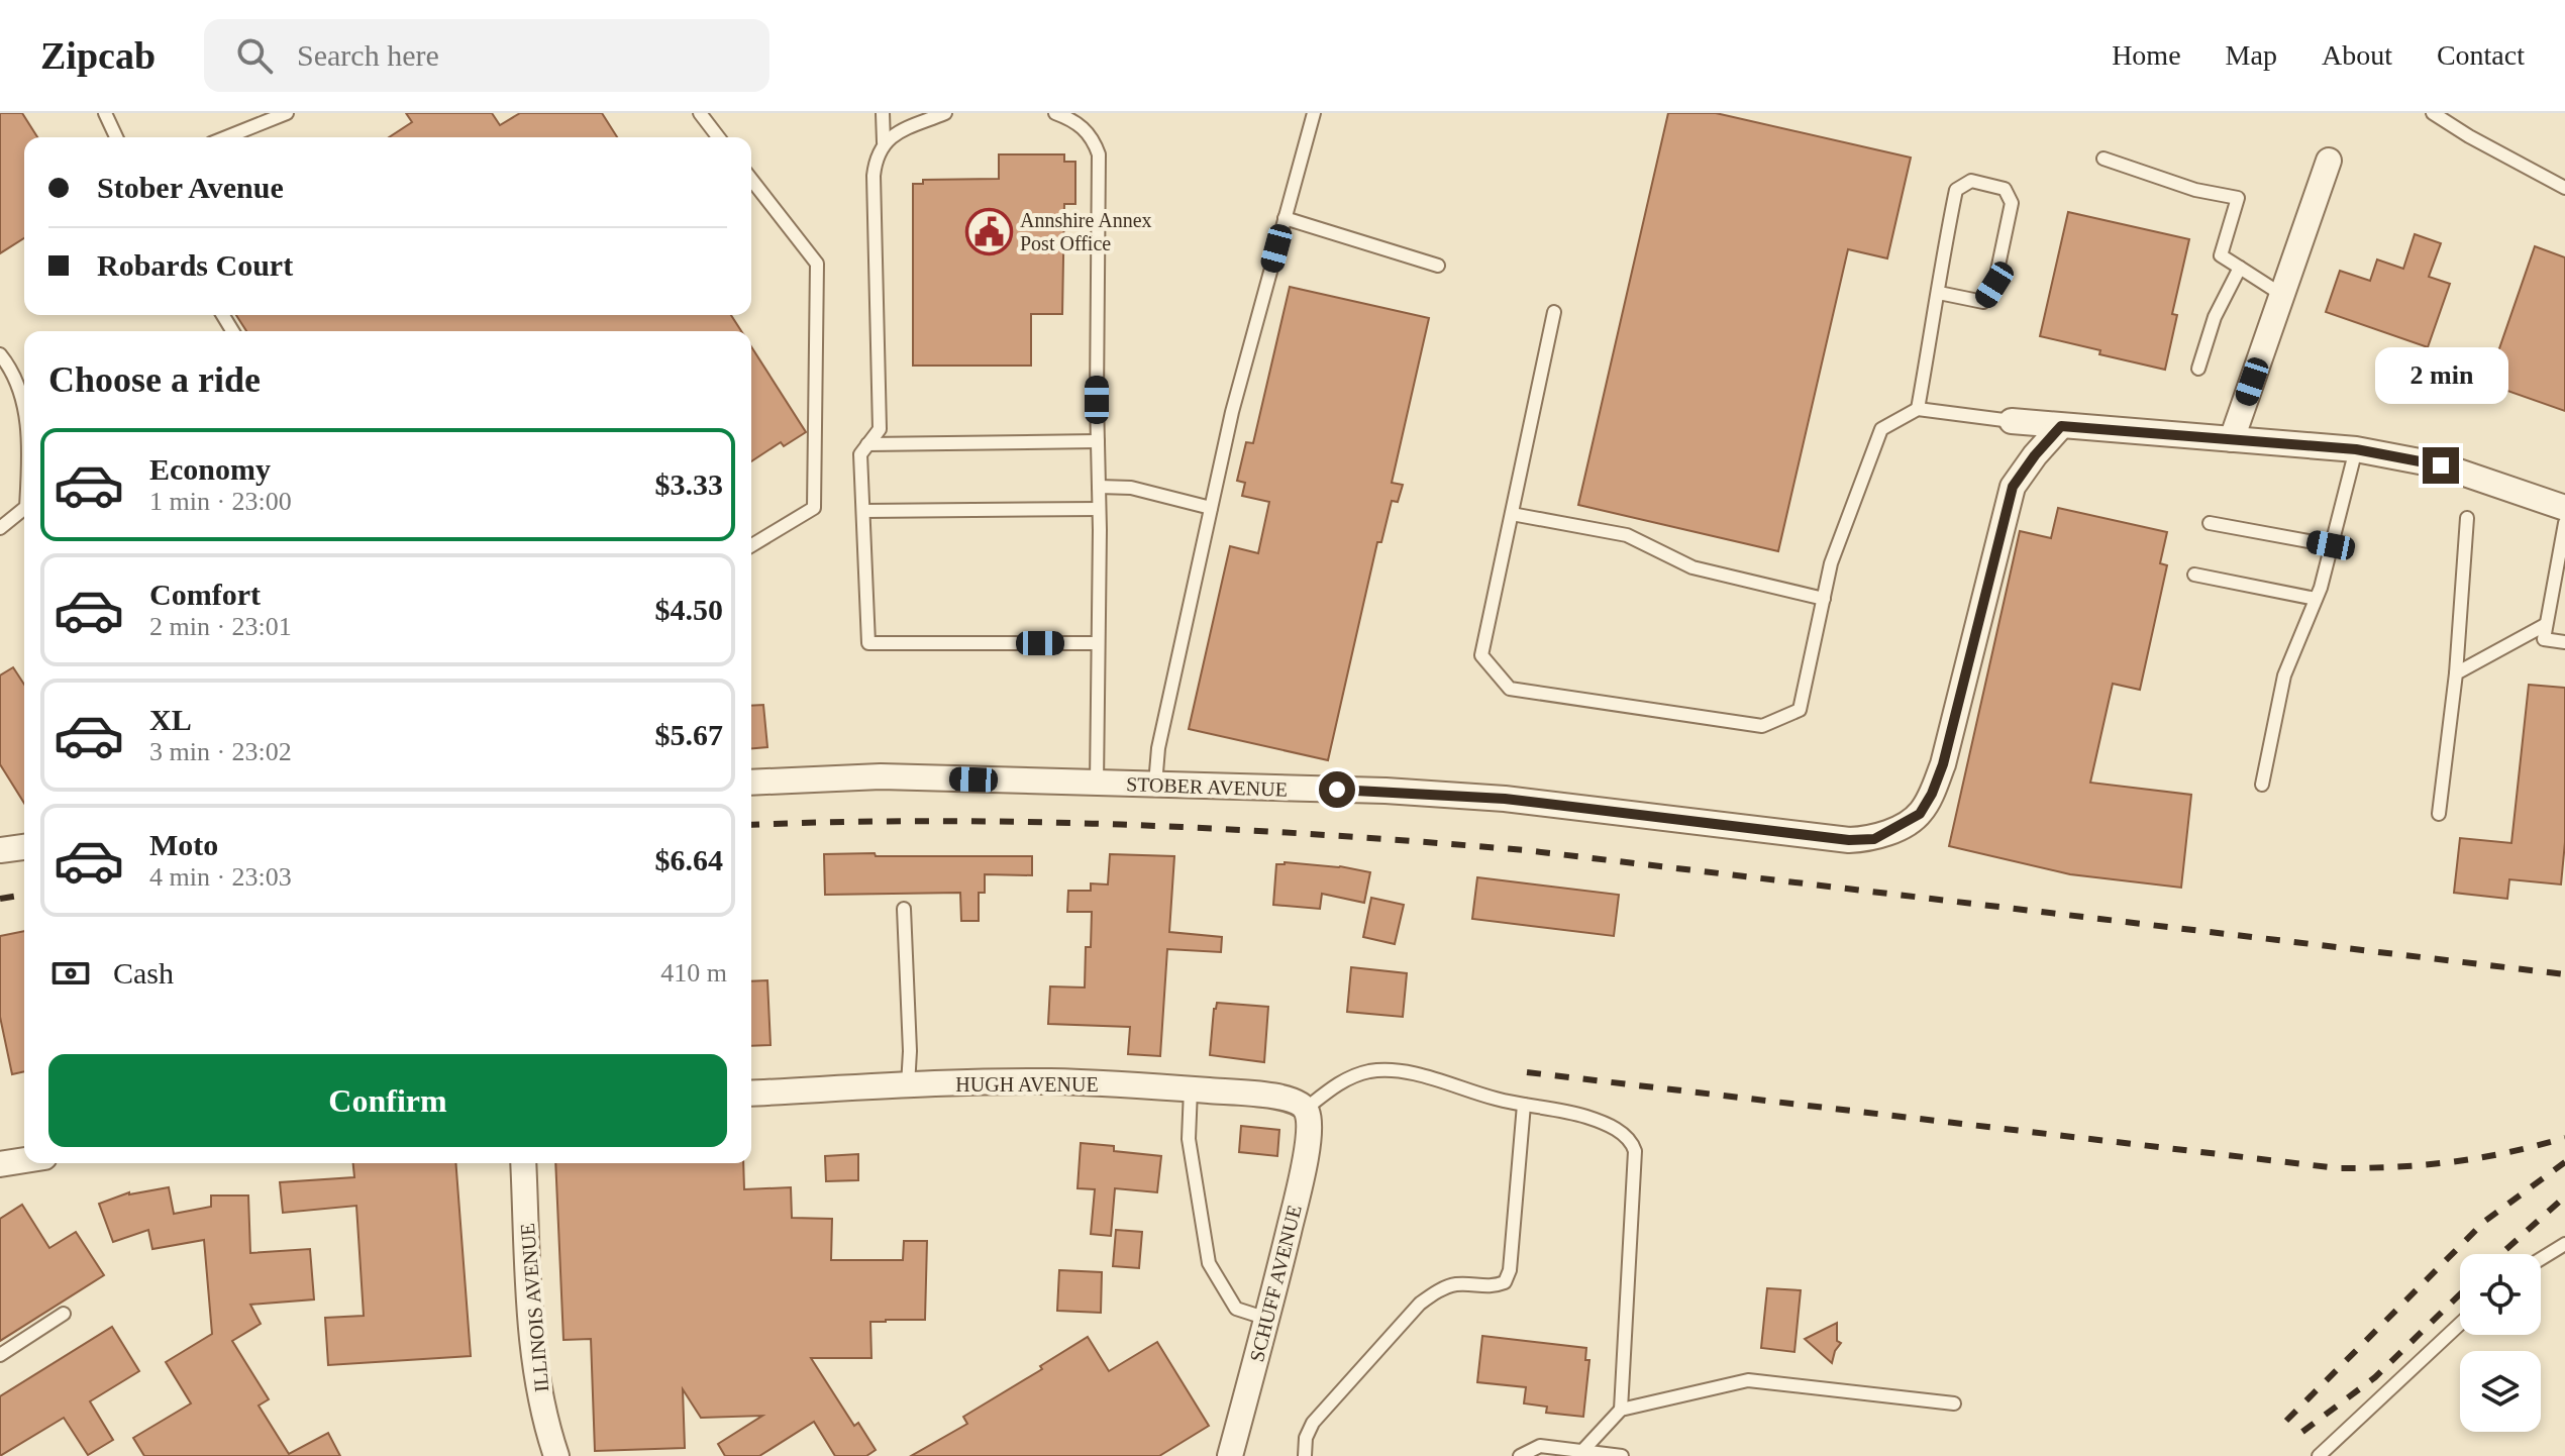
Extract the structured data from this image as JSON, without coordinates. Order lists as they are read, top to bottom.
{
  "streets": {
    "street": [
      "STOBER AVENUE",
      "HUGH AVENUE",
      "SCHUFF AVENUE",
      "ILLINOIS AVENUE"
    ]
  },
  "crossings": [
    ["HUGH AVENUE", "SCHUFF AVENUE"]
  ],
  "places": {
    "public building": ["Annshire Annex Post Office"]
  },
  "page": {
    "header": "Zipcab",
    "search": "Search here",
    "nav": [
      "Home",
      "Map",
      "About",
      "Contact"
    ],
    "banner": ["Stober Avenue", "Robards Court"],
    "heading": "Choose a ride",
    "bubble": "2 min",
    "list": [
      {
        "name": "Economy",
        "note": "1 min · 23:00",
        "value": "$3.33"
      },
      {
        "name": "Comfort",
        "note": "2 min · 23:01",
        "value": "$4.50"
      },
      {
        "name": "XL",
        "note": "3 min · 23:02",
        "value": "$5.67"
      },
      {
        "name": "Moto",
        "note": "4 min · 23:03",
        "value": "$6.64"
      }
    ],
    "pay": ["Cash", "410 m"],
    "buttons": "Confirm"
  }
}
